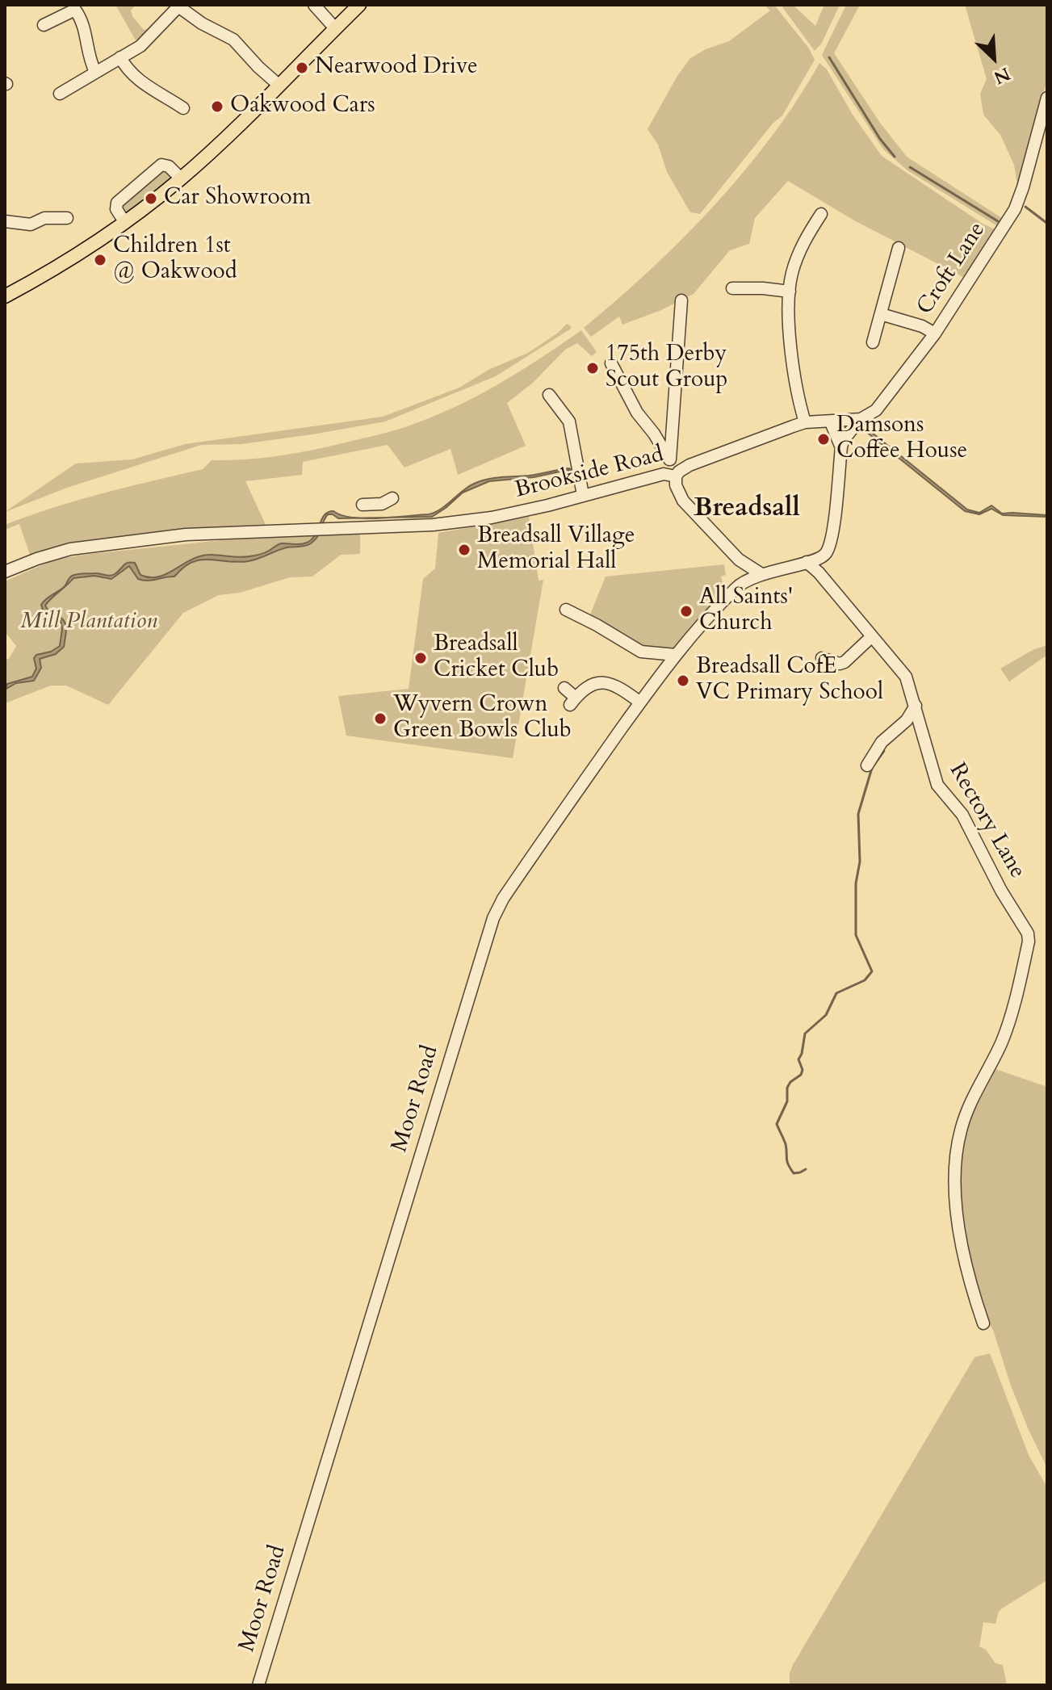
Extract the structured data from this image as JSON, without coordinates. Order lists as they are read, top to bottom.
{
  "streets": {
    "street": [
      "Croft Lane",
      "Brookside Road",
      "Rectory Lane",
      "Moor Road"
    ]
  },
  "crossings": [
    ["Rectory Lane", "Moor Road"]
  ],
  "districts": ["Breadsall"],
  "parks": ["Mill Plantation"],
  "places": [
    "Nearwood Drive",
    "Oakwood Cars",
    "Car Showroom",
    "Children 1st @ Oakwood",
    "175th Derby Scout Group",
    "Damsons Coffee House",
    "Breadsall Village Memorial Hall",
    "All Saints' Church",
    "Breadsall Cricket Club",
    "Breadsall CofE VC Primary School",
    "Wyvern Crown Green Bowls Club"
  ],
  "north": "bottom right"
}
